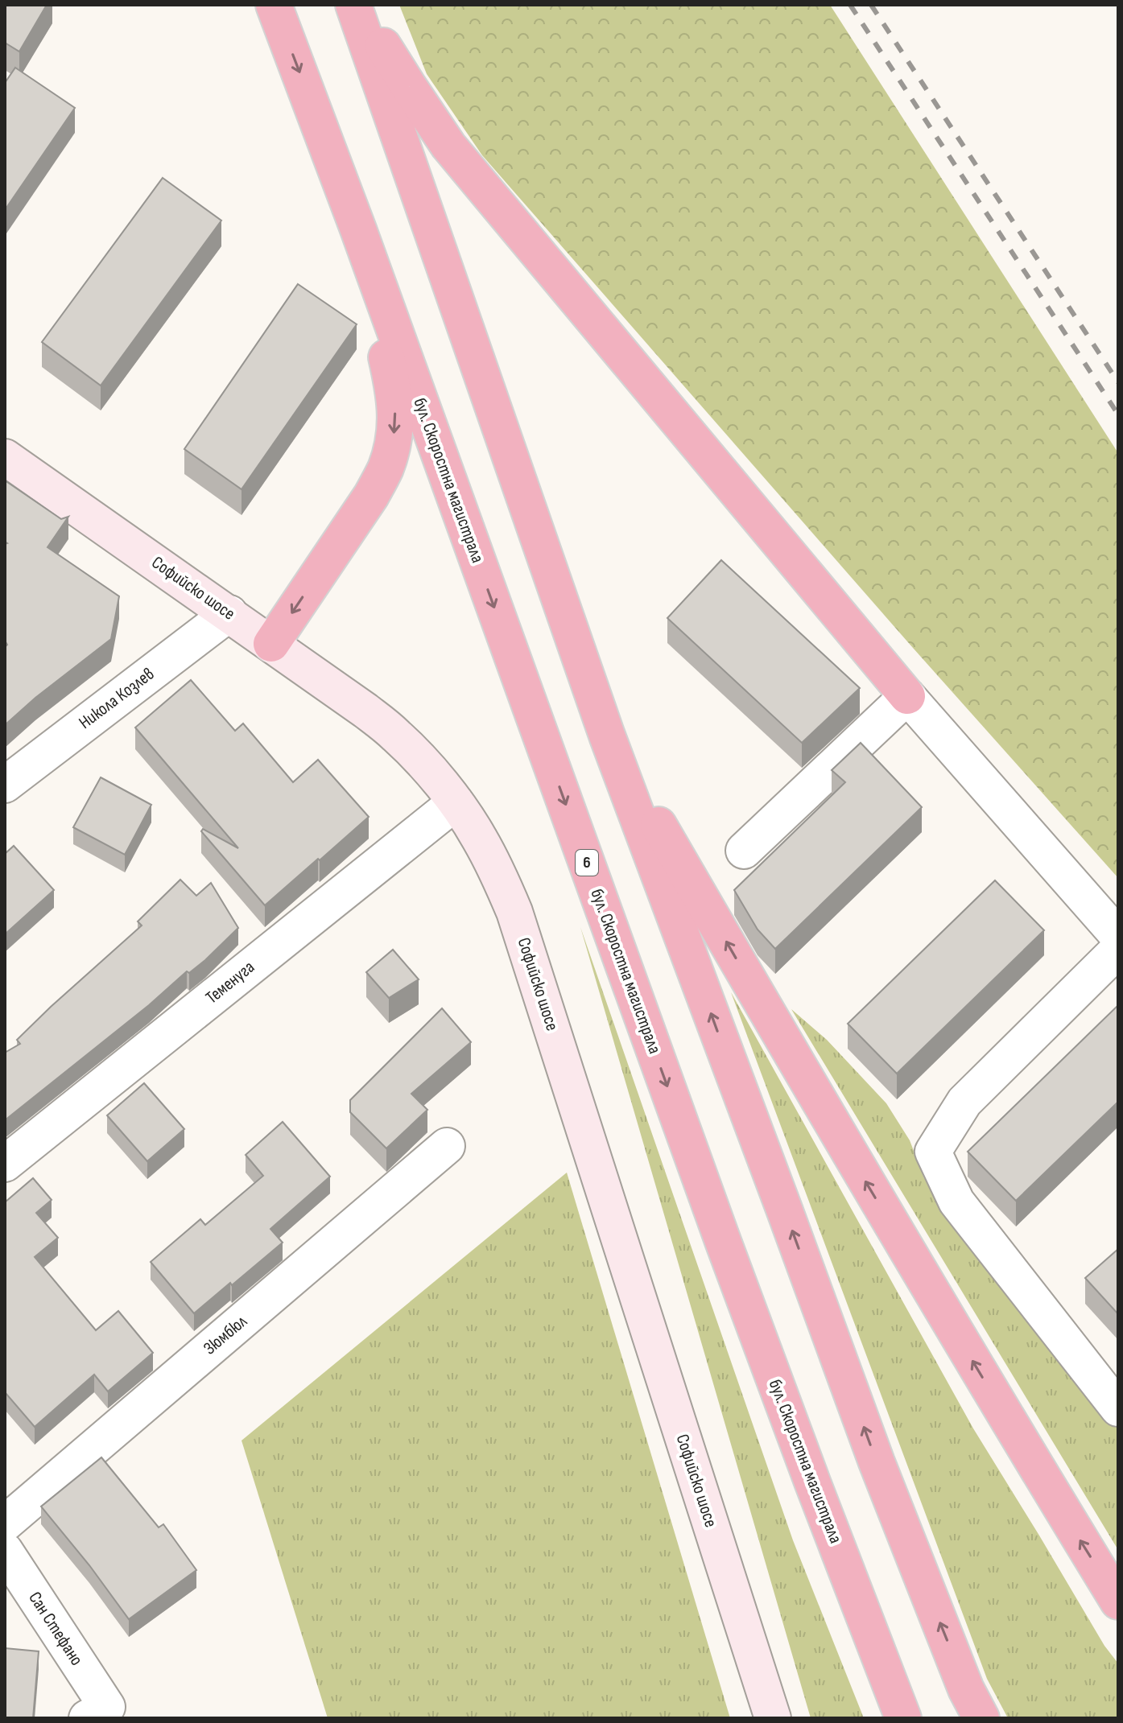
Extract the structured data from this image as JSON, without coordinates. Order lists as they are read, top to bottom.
{
  "streets": {
    "highway": ["бул. Скоростна магистрала", "6"],
    "main road": ["Софийско шосе"],
    "street": [
      "Никола Козлев",
      "Теменуга",
      "Зюмбюл",
      "Сан Стефано"
    ]
  },
  "crossings": [
    ["Софийско шосе", "Никола Козлев"],
    ["Софийско шосе", "Теменуга"]
  ]
}
